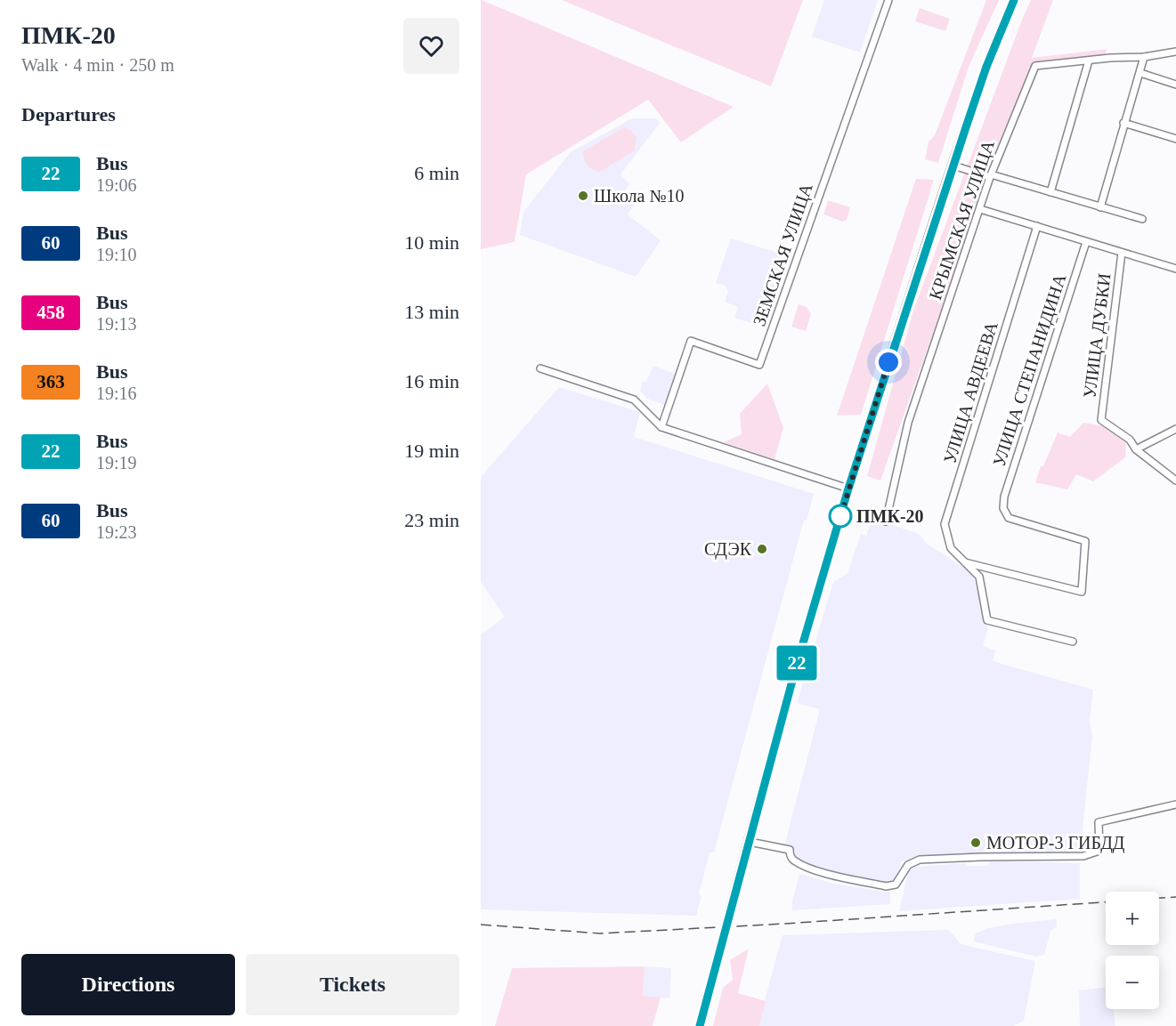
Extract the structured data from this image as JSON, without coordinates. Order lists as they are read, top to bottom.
{
  "streets": {
    "street": [
      "КРЫМСКАЯ УЛИЦА",
      "ЗЕМСКАЯ УЛИЦА",
      "УЛИЦА ДУБКИ",
      "УЛИЦА СТЕПАНИДИНА",
      "УЛИЦА АВДЕЕВА"
    ]
  },
  "crossings": [
    ["УЛИЦА СТЕПАНИДИНА", "УЛИЦА АВДЕЕВА"]
  ],
  "places": [
    "Школа №10",
    "ПМК-20",
    "СДЭК",
    "МОТОР-3 ГИБДД"
  ],
  "lines": ["bus line 22"],
  "page": {
    "heading": [
      ["ПМК-20", "Walk · 4 min · 250 m"],
      "Departures"
    ],
    "on_map": "22",
    "list": [
      {
        "mark": "22",
        "name": "Bus",
        "note": "19:06",
        "value": "6 min"
      },
      {
        "mark": "60",
        "name": "Bus",
        "note": "19:10",
        "value": "10 min"
      },
      {
        "mark": "458",
        "name": "Bus",
        "note": "19:13",
        "value": "13 min"
      },
      {
        "mark": "363",
        "name": "Bus",
        "note": "19:16",
        "value": "16 min"
      },
      {
        "mark": "22",
        "name": "Bus",
        "note": "19:19",
        "value": "19 min"
      },
      {
        "mark": "60",
        "name": "Bus",
        "note": "19:23",
        "value": "23 min"
      }
    ],
    "map_buttons": ["+", "−"],
    "buttons": ["Directions", "Tickets"]
  }
}
